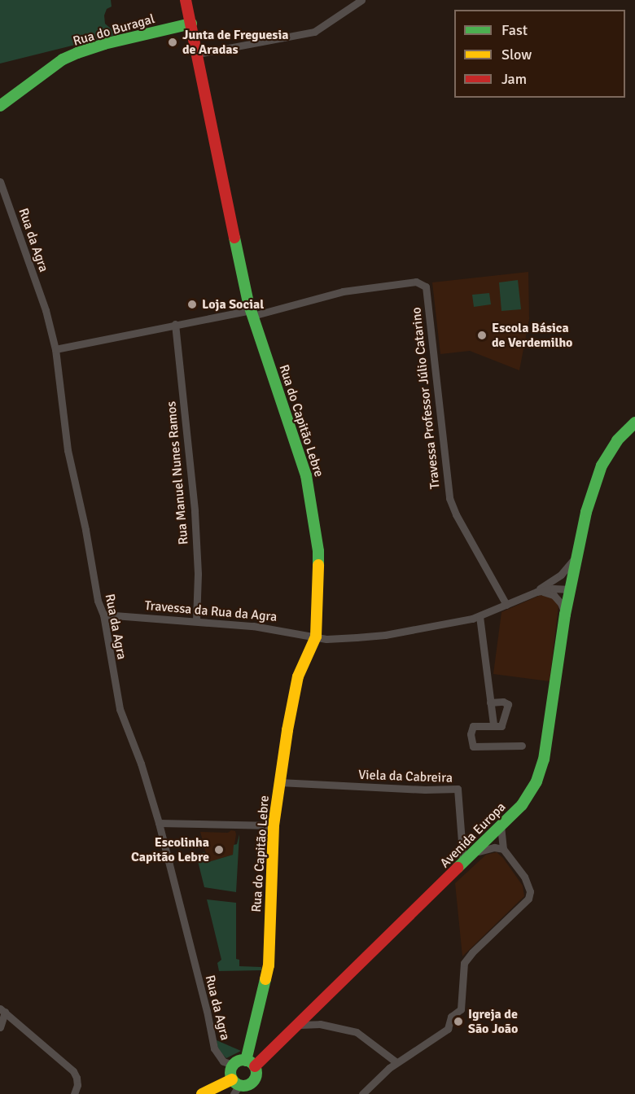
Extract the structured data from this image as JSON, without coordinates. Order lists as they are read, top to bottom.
{
  "streets": {
    "main road": ["Rua do Buragal", "Rua do Capitão Lebre", "Avenida Europa"],
    "street": [
      "Rua da Agra",
      "Travessa Professor Júlio Catarino",
      "Rua Manuel Nunes Ramos",
      "Travessa da Rua da Agra",
      "Viela da Cabreira"
    ]
  },
  "crossings": [
    ["Rua do Buragal", "Rua do Capitão Lebre"],
    ["Rua da Agra", "Rua do Capitão Lebre"],
    ["Rua da Agra", "Travessa da Rua da Agra"],
    ["Rua da Agra", "Avenida Europa"],
    ["Travessa Professor Júlio Catarino", "Rua do Capitão Lebre"],
    ["Travessa Professor Júlio Catarino", "Travessa da Rua da Agra"],
    ["Rua do Capitão Lebre", "Travessa da Rua da Agra"],
    ["Rua do Capitão Lebre", "Viela da Cabreira"],
    ["Rua do Capitão Lebre", "Avenida Europa"],
    ["Rua Manuel Nunes Ramos", "Travessa da Rua da Agra"],
    ["Viela da Cabreira", "Avenida Europa"]
  ],
  "places": [
    "Junta de Freguesia de Aradas",
    "Loja Social",
    "Escola Básica de Verdemilho",
    "Escolinha Capitão Lebre",
    "Igreja de São João"
  ],
  "legend": ["Fast", "Slow", "Jam"]
}
